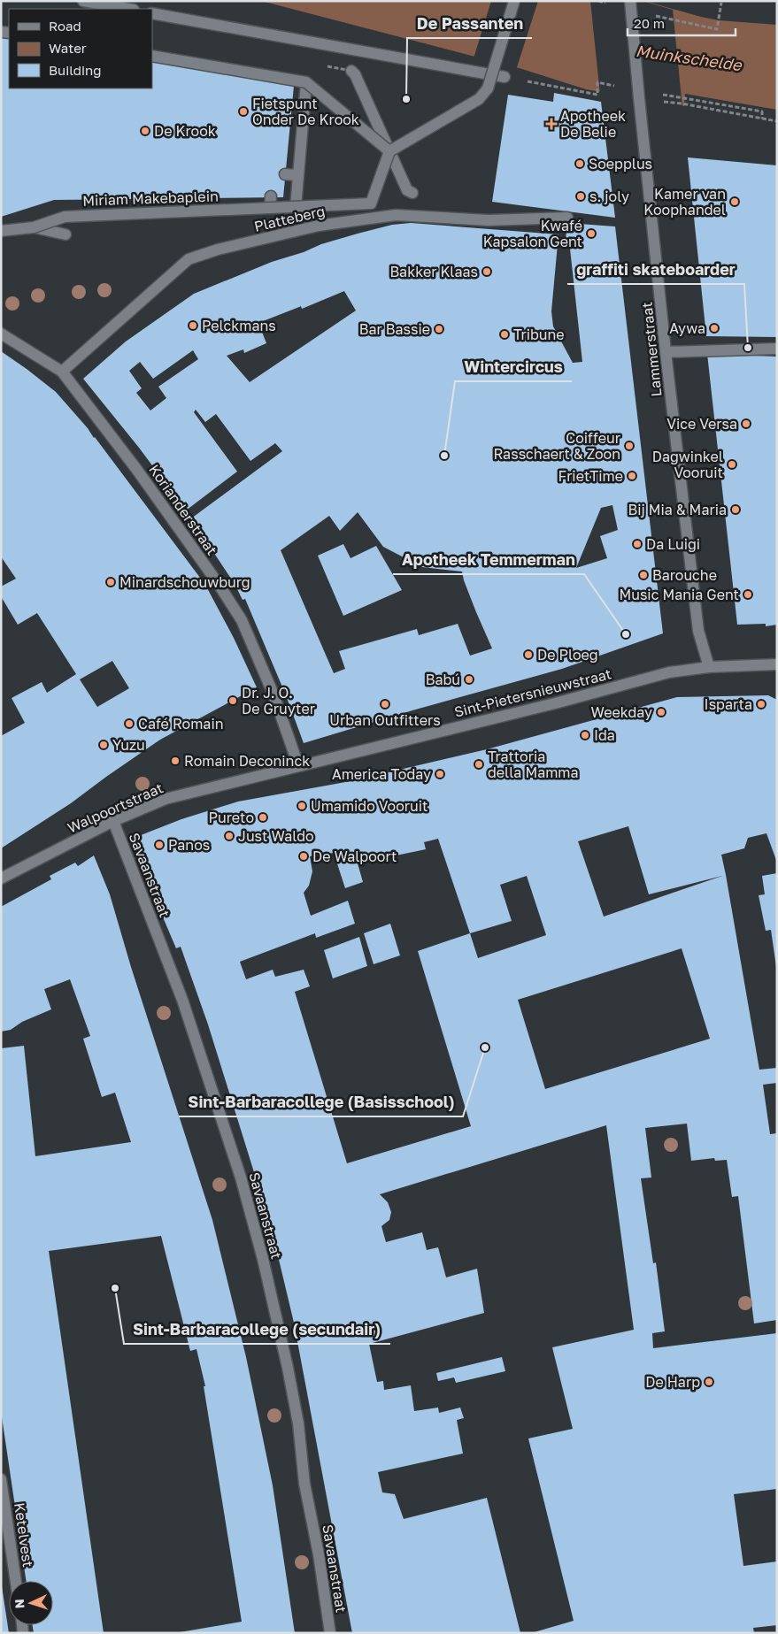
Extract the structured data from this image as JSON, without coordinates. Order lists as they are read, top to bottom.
{
  "streets": {
    "street": [
      "Miriam Makebaplein",
      "Platteberg",
      "Lammerstraat",
      "Korianderstraat",
      "Sint-Pietersnieuwstraat",
      "Walpoortstraat",
      "Savaanstraat",
      "Ketelvest"
    ]
  },
  "crossings": [
    ["Platteberg", "Korianderstraat"],
    ["Lammerstraat", "Sint-Pietersnieuwstraat"],
    ["Korianderstraat", "Sint-Pietersnieuwstraat"],
    ["Korianderstraat", "Walpoortstraat"],
    ["Sint-Pietersnieuwstraat", "Walpoortstraat"],
    ["Walpoortstraat", "Savaanstraat"]
  ],
  "water": ["Muinkschelde"],
  "places": {
    "other": [
      "De Passanten",
      "Fietspunt Onder De Krook",
      "De Krook",
      "Soepplus",
      "s. joly",
      "Kamer van Koophandel",
      "Kwafé Kapsalon Gent",
      "Bakker Klaas",
      "Pelckmans",
      "Aywa",
      "Bar Bassie",
      "Tribune",
      "graffiti skateboarder",
      "Vice Versa",
      "Coiffeur Rasschaert & Zoon",
      "Wintercircus",
      "Dagwinkel Vooruit",
      "FrietTime",
      "Bij Mia & Maria",
      "Da Luigi",
      "Barouche",
      "Minardschouwburg",
      "Music Mania Gent",
      "Apotheek Temmerman",
      "De Ploeg",
      "Babú",
      "Dr. J. O. De Gruyter",
      "Urban Outfitters",
      "Isparta",
      "Weekday",
      "Café Romain",
      "Ida",
      "Yuzu",
      "Romain Deconinck",
      "Trattoria della Mamma",
      "America Today",
      "Umamido Vooruit",
      "Pureto",
      "Just Waldo",
      "Panos",
      "De Walpoort",
      "Sint-Barbaracollege (Basisschool)",
      "Sint-Barbaracollege (secundair)",
      "De Harp"
    ],
    "health": ["Apotheek De Belie"]
  },
  "legend": ["Road", "Water", "Building"],
  "scale_bar": "20 m",
  "north": "left"
}
